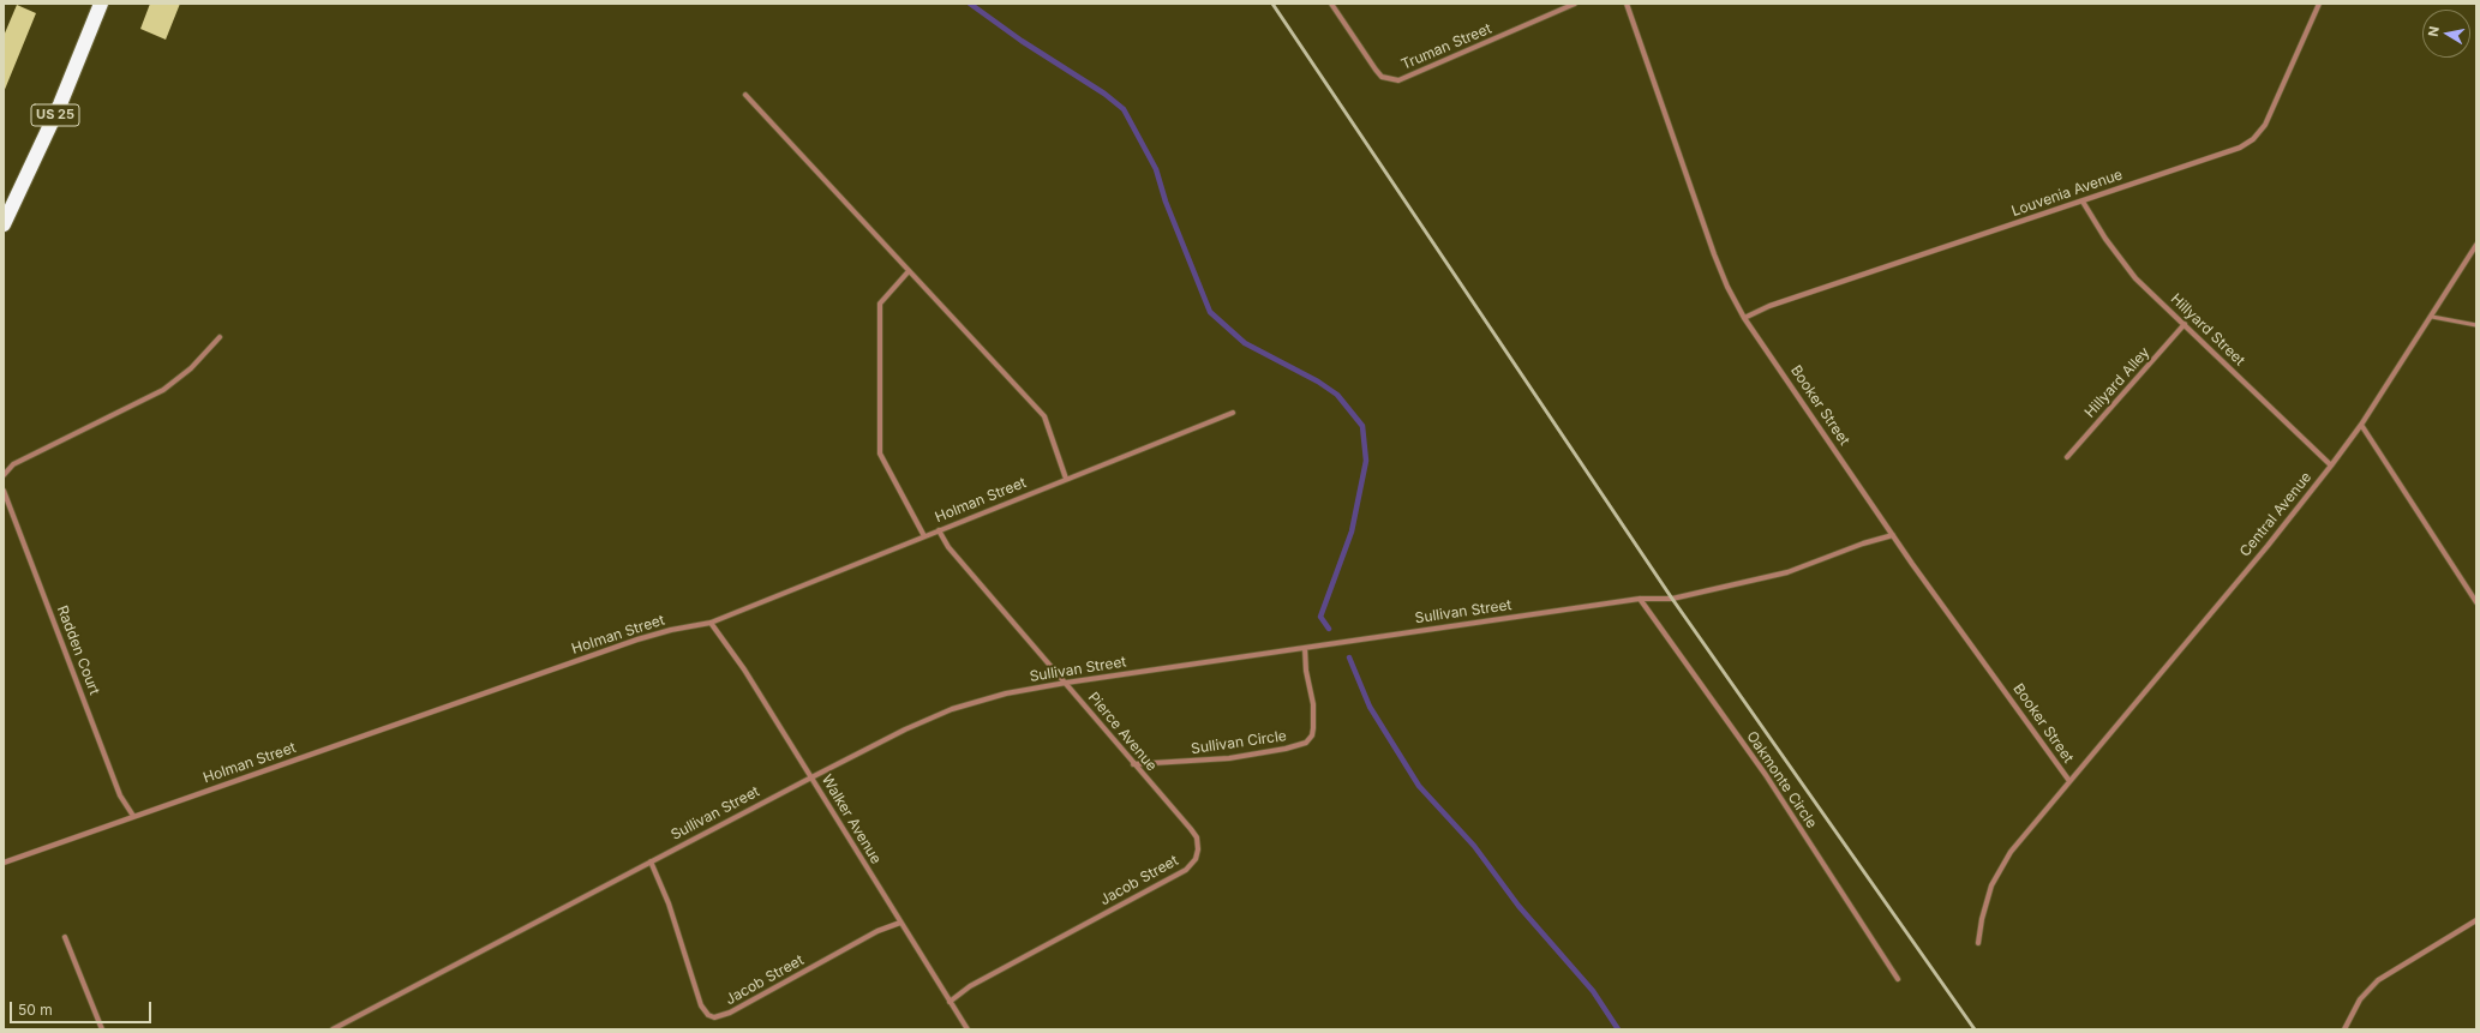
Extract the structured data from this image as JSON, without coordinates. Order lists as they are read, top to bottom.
{
  "streets": {
    "highway": ["US 25"],
    "street": [
      "Truman Street",
      "Louvenia Avenue",
      "Hillyard Street",
      "Hillyard Alley",
      "Booker Street",
      "Holman Street",
      "Central Avenue",
      "Sullivan Street",
      "Radden Court",
      "Pierce Avenue",
      "Sullivan Circle",
      "Oakmonte Circle",
      "Walker Avenue",
      "Jacob Street"
    ]
  },
  "crossings": [
    ["Louvenia Avenue", "Hillyard Street"],
    ["Louvenia Avenue", "Booker Street"],
    ["Hillyard Street", "Hillyard Alley"],
    ["Hillyard Street", "Central Avenue"],
    ["Booker Street", "Central Avenue"],
    ["Booker Street", "Sullivan Street"],
    ["Holman Street", "Radden Court"],
    ["Holman Street", "Pierce Avenue"],
    ["Holman Street", "Walker Avenue"],
    ["Sullivan Street", "Pierce Avenue"],
    ["Sullivan Street", "Sullivan Circle"],
    ["Sullivan Street", "Oakmonte Circle"],
    ["Sullivan Street", "Walker Avenue"],
    ["Sullivan Street", "Jacob Street"],
    ["Pierce Avenue", "Sullivan Circle"],
    ["Pierce Avenue", "Jacob Street"],
    ["Walker Avenue", "Jacob Street"]
  ],
  "scale_bar": "50 m",
  "north": "left"
}
